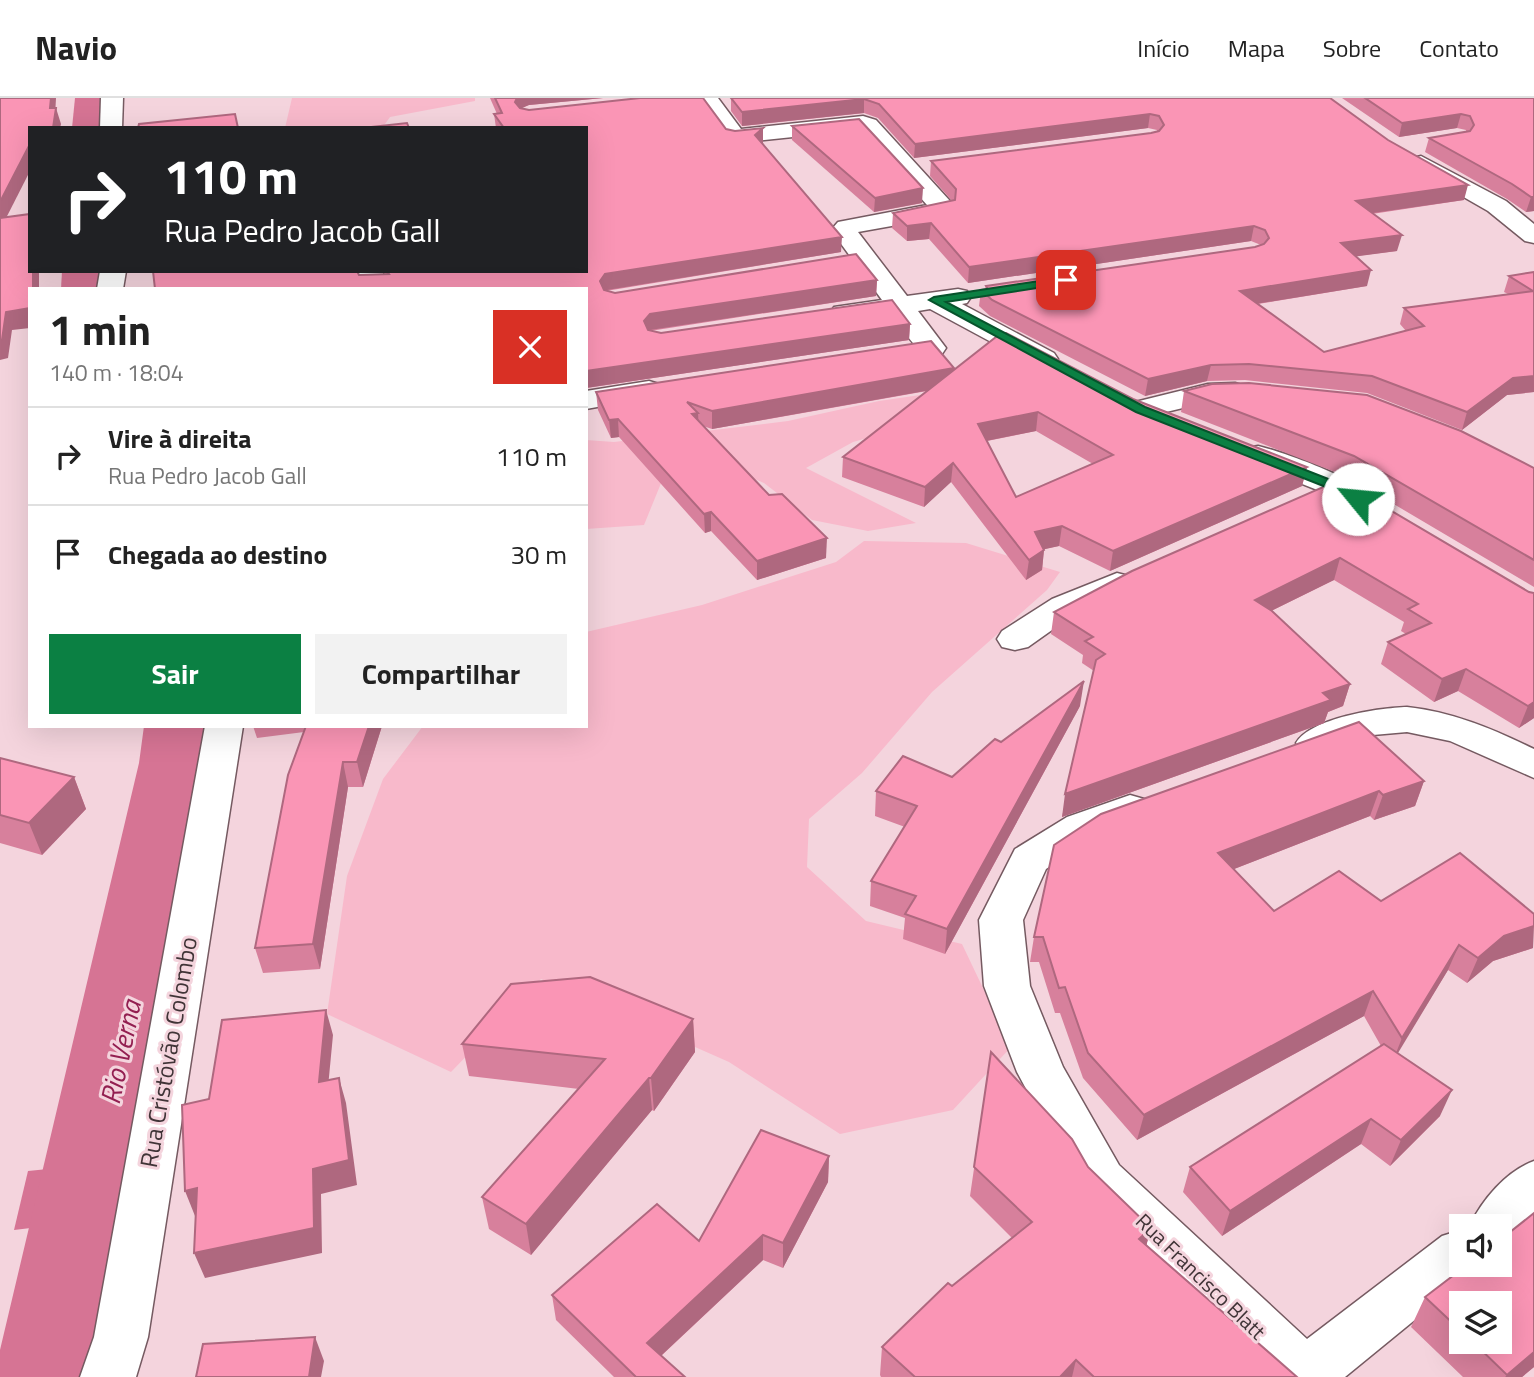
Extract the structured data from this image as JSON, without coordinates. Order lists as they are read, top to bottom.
{
  "streets": {
    "street": ["Rua Cristóvão Colombo", "Rua Francisco Blatt"]
  },
  "water": ["Rio Verna"],
  "page": {
    "header": "Navio",
    "nav": [
      "Início",
      "Mapa",
      "Sobre",
      "Contato"
    ],
    "turn": ["110 m", "Rua Pedro Jacob Gall"],
    "heading": ["1 min", "140 m · 18:04"],
    "list": [
      {
        "name": "Vire à direita",
        "note": "Rua Pedro Jacob Gall",
        "value": "110 m"
      },
      {
        "name": "Chegada ao destino",
        "value": "30 m"
      }
    ],
    "buttons": ["Sair", "Compartilhar"]
  }
}
